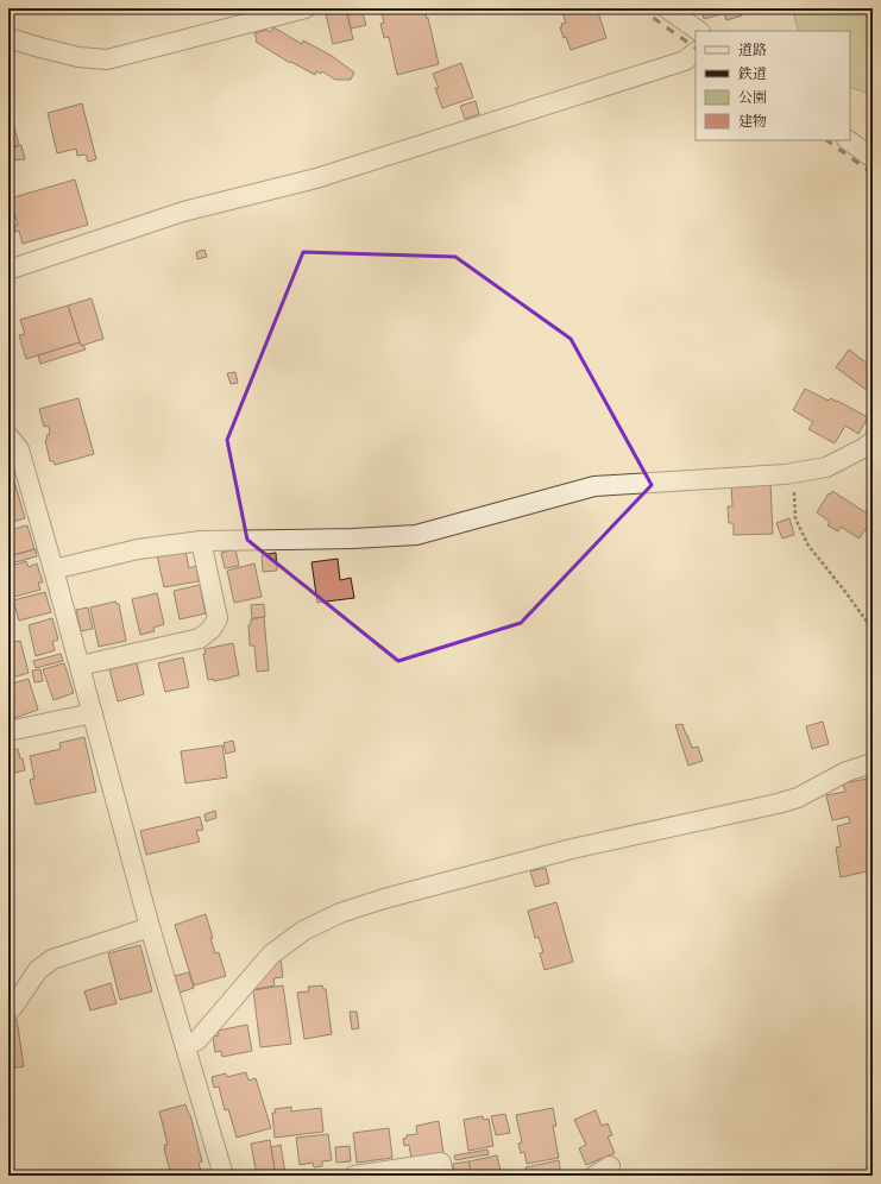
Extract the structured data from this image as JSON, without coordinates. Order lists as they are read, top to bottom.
{
  "legend": [
    "道路",
    "鉄道",
    "公園",
    "建物"
  ]
}
